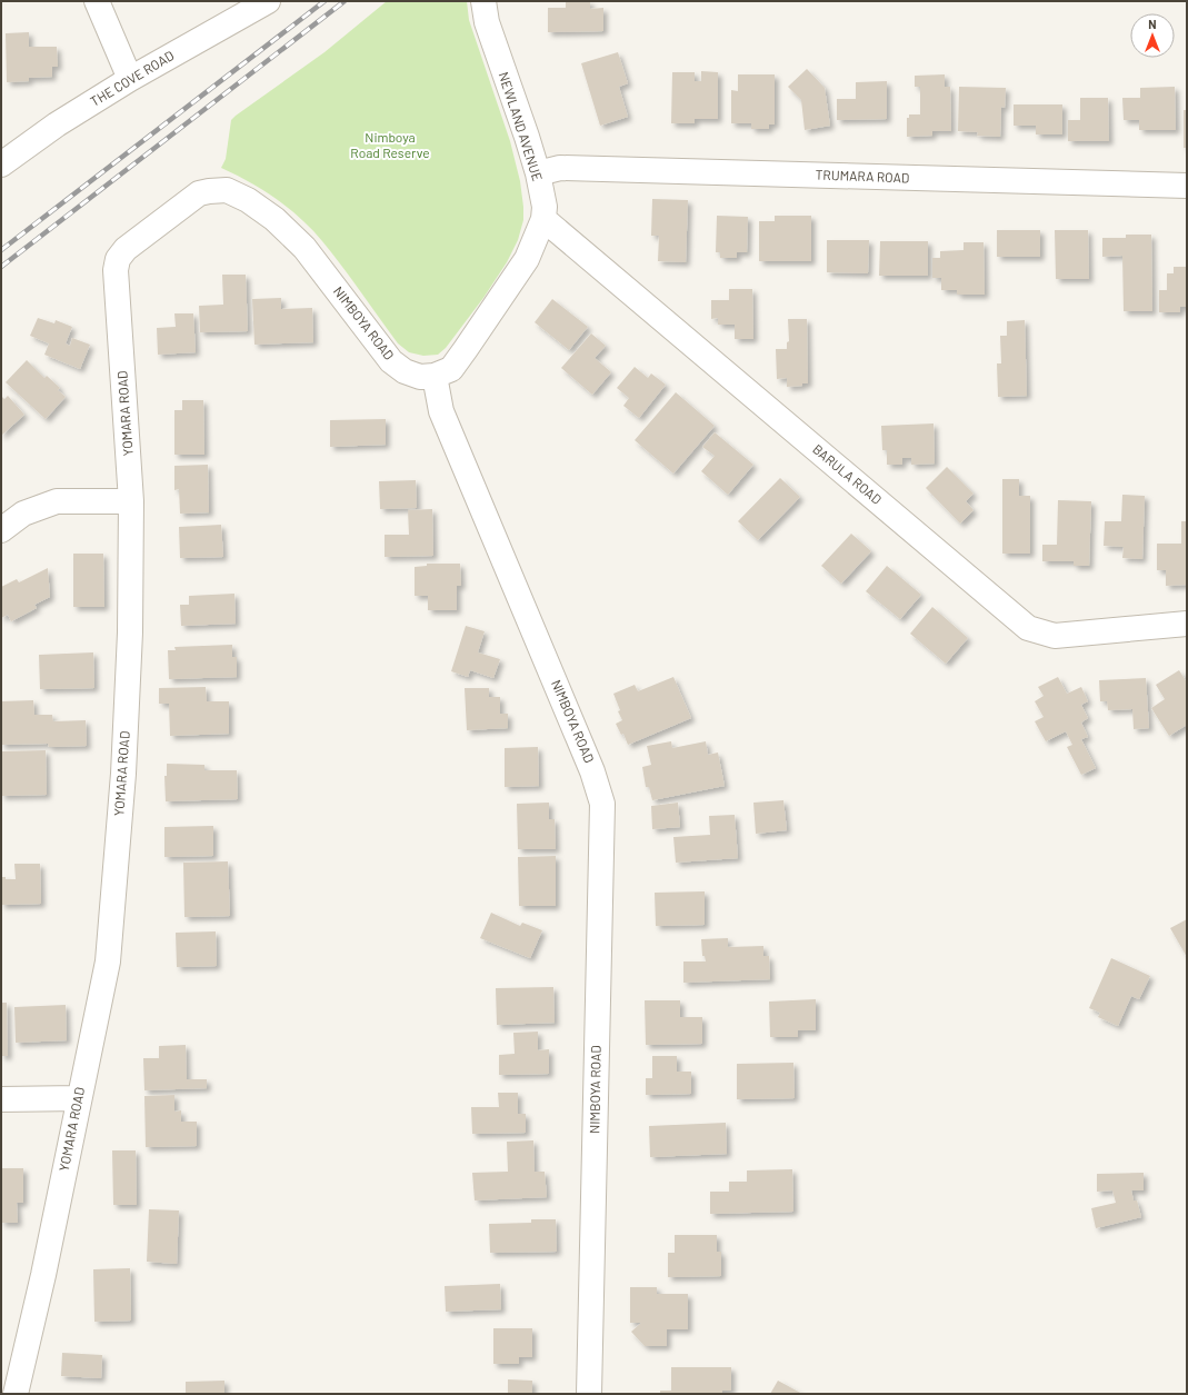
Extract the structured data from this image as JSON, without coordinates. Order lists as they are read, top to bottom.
{
  "streets": {
    "street": [
      "THE COVE ROAD",
      "NEWLAND AVENUE",
      "TRUMARA ROAD",
      "NIMBOYA ROAD",
      "YOMARA ROAD",
      "BARULA ROAD"
    ]
  },
  "crossings": [
    ["NEWLAND AVENUE", "TRUMARA ROAD"],
    ["NEWLAND AVENUE", "NIMBOYA ROAD"],
    ["NEWLAND AVENUE", "BARULA ROAD"],
    ["NIMBOYA ROAD", "YOMARA ROAD"]
  ],
  "parks": ["Nimboya Road Reserve"],
  "north": "top"
}
